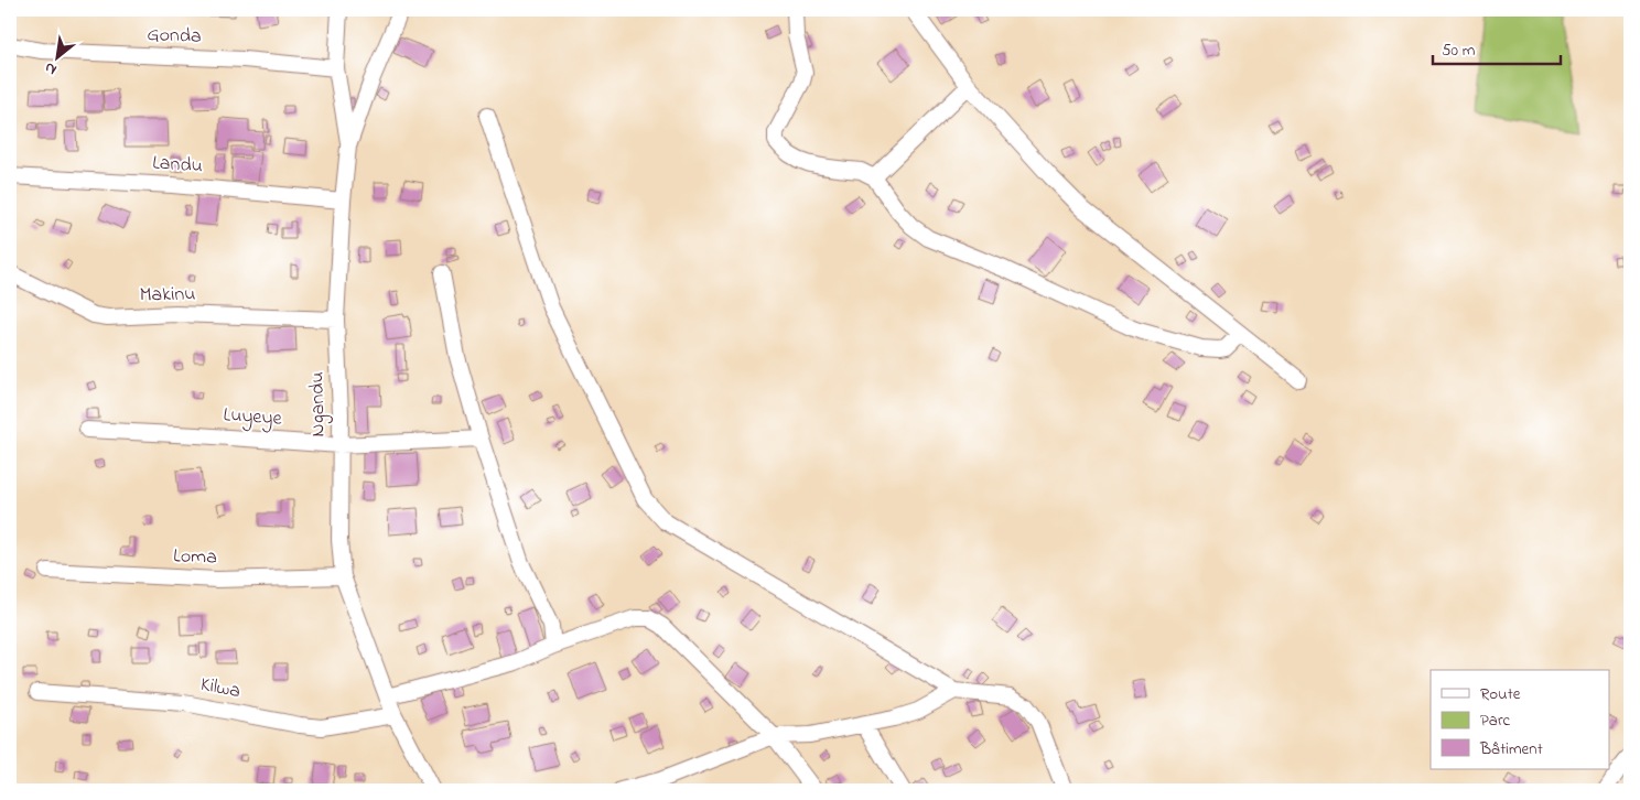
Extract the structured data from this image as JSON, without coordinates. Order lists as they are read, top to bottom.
{
  "streets": {
    "street": [
      "Gonda",
      "Landu",
      "Makinu",
      "Ngandu",
      "Luyeye",
      "Loma",
      "Kilwa"
    ]
  },
  "crossings": [
    ["Landu", "Ngandu"],
    ["Makinu", "Ngandu"],
    ["Ngandu", "Luyeye"],
    ["Ngandu", "Loma"],
    ["Ngandu", "Kilwa"]
  ],
  "legend": ["Route", "Parc", "Bâtiment"],
  "scale_bar": "50 m",
  "north": "bottom left"
}
